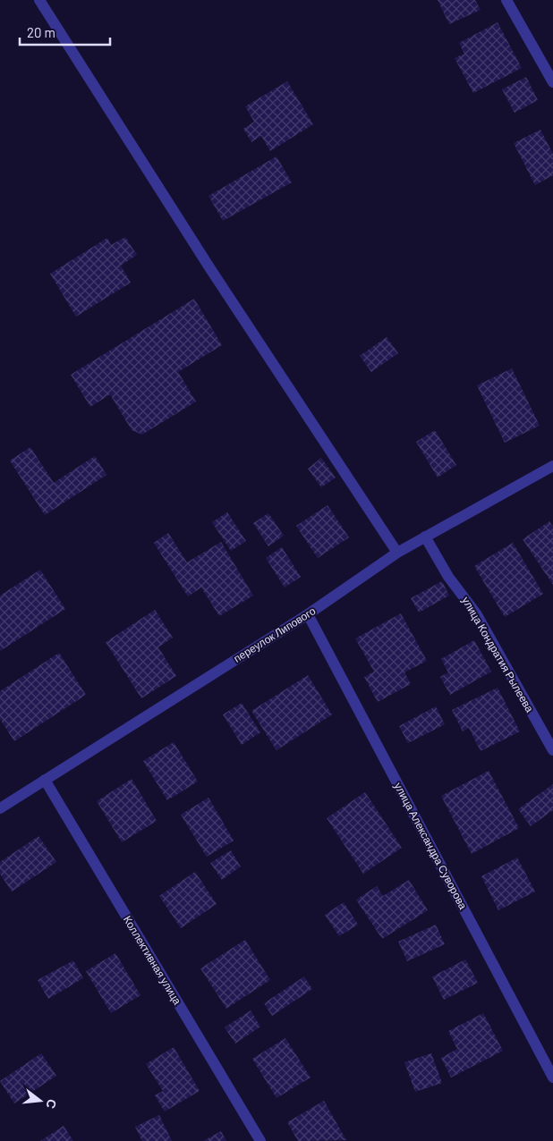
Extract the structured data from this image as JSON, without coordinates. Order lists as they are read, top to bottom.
{
  "streets": {
    "lane": [
      "переулок Липового",
      "улица Кондратия Рылеева",
      "улица Александра Суворова",
      "Коллективная улица"
    ]
  },
  "crossings": [
    ["переулок Липового", "улица Кондратия Рылеева"],
    ["переулок Липового", "улица Александра Суворова"],
    ["переулок Липового", "Коллективная улица"]
  ],
  "scale_bar": "20 m",
  "north": "right"
}
